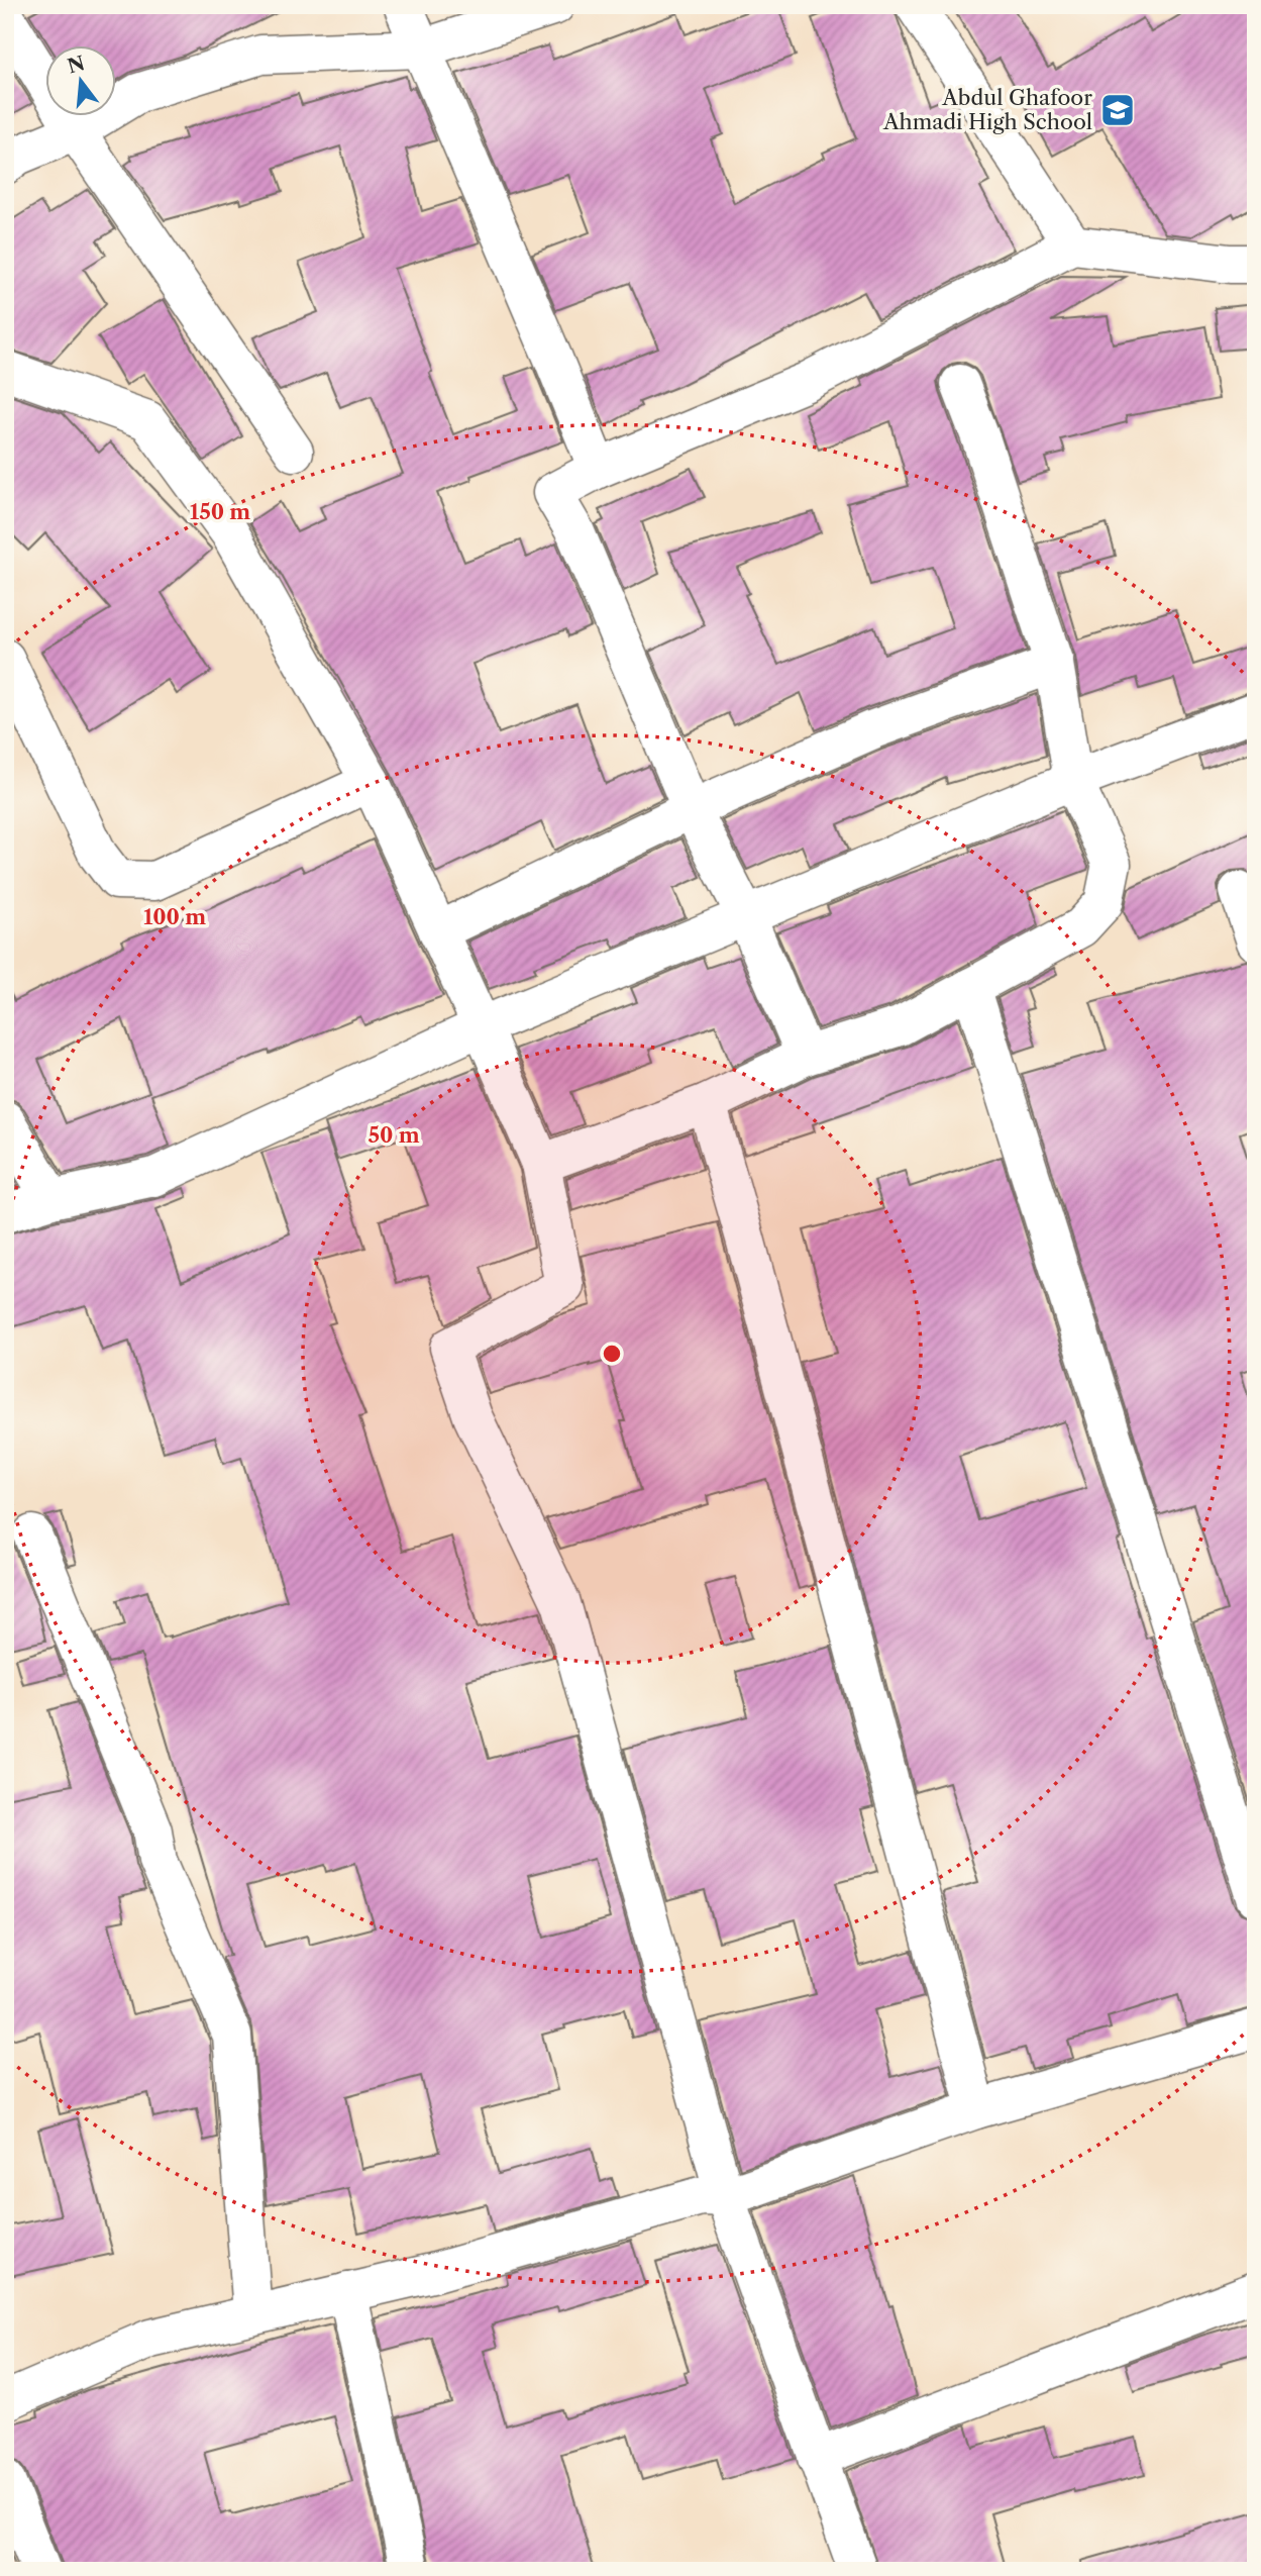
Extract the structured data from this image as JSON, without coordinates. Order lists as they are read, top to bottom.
{
  "places": {
    "school or university": ["Abdul Ghafoor Ahmadi High School"]
  },
  "north": "top",
  "rings": ["150 m", "100 m", "50 m"]
}
